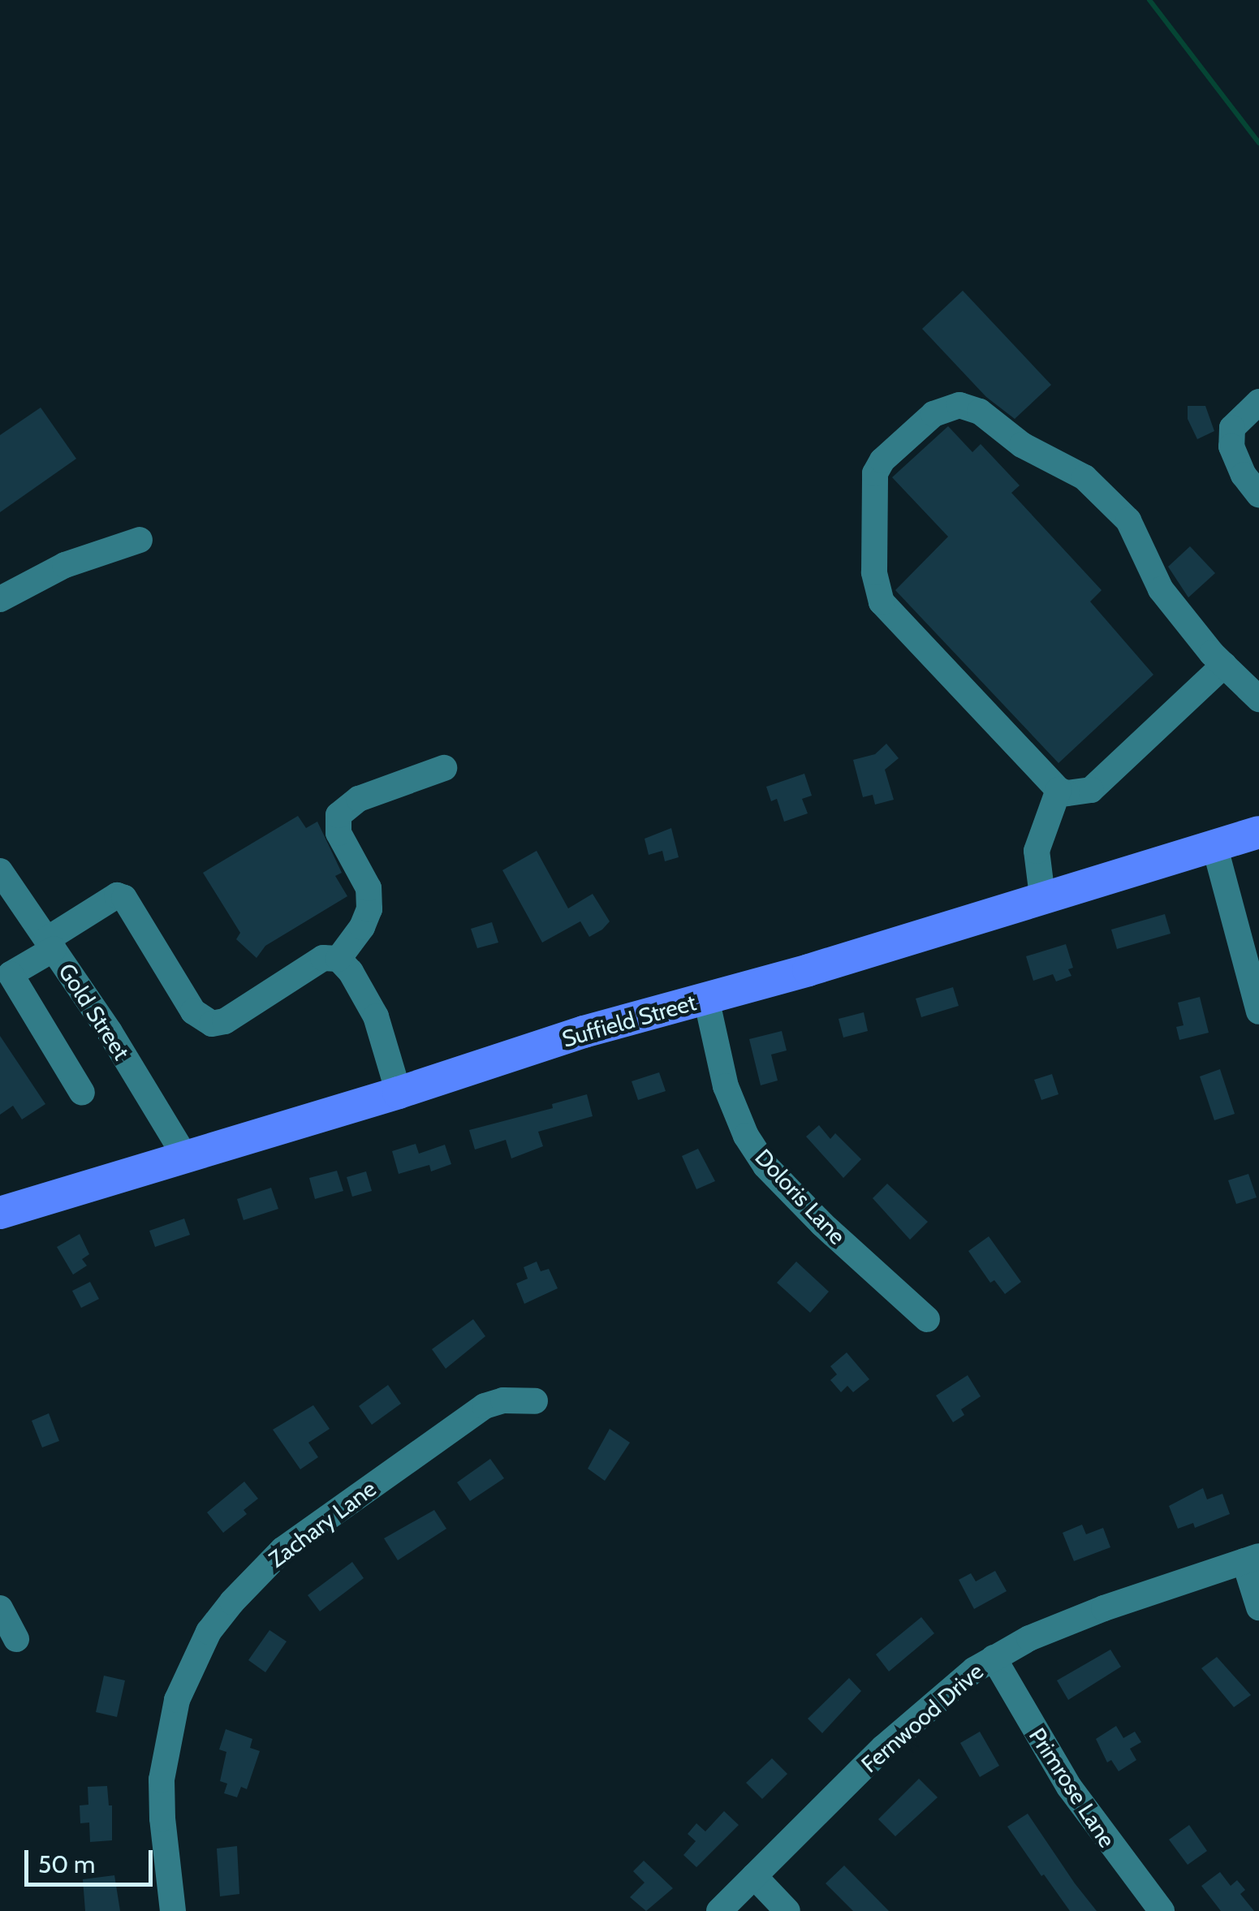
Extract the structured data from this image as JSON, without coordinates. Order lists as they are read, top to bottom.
{
  "streets": {
    "main road": ["Suffield Street"],
    "street": [
      "Gold Street",
      "Doloris Lane",
      "Zachary Lane",
      "Fernwood Drive",
      "Primrose Lane"
    ]
  },
  "crossings": [
    ["Gold Street", "Suffield Street"],
    ["Suffield Street", "Doloris Lane"],
    ["Fernwood Drive", "Primrose Lane"]
  ],
  "scale_bar": "50 m"
}
